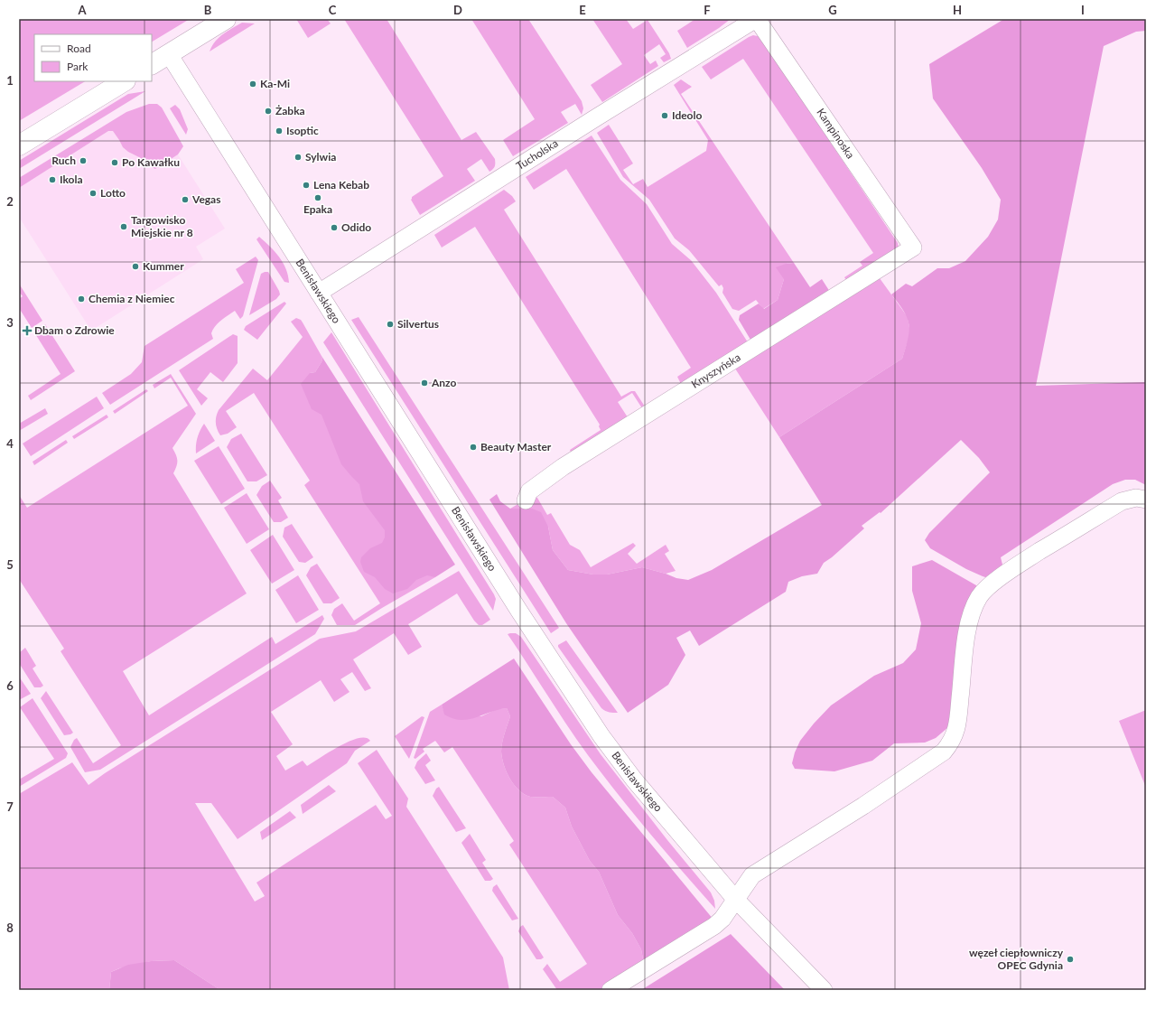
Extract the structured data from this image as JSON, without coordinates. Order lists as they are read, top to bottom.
{
  "streets": {
    "street": [
      "Kampinoska",
      "Tucholska",
      "Benisławskiego",
      "Knyszyńska"
    ]
  },
  "crossings": [
    ["Kampinoska", "Tucholska"],
    ["Kampinoska", "Knyszyńska"],
    ["Tucholska", "Benisławskiego"]
  ],
  "places": {
    "other": [
      "Ka-Mi",
      "Żabka",
      "Ideolo",
      "Isoptic",
      "Sylwia",
      "Ruch",
      "Po Kawałku",
      "Ikola",
      "Lena Kebab",
      "Lotto",
      "Epaka",
      "Vegas",
      "Targowisko Miejskie nr 8",
      "Odido",
      "Kummer",
      "Chemia z Niemiec",
      "Silvertus",
      "Anzo",
      "Beauty Master",
      "węzeł ciepłowniczy OPEC Gdynia"
    ],
    "health": ["Dbam o Zdrowie"]
  },
  "legend": ["Road", "Park"],
  "grid": {
    "columns": [
      "A",
      "B",
      "C",
      "D",
      "E",
      "F",
      "G",
      "H",
      "I"
    ],
    "rows": [
      "1",
      "2",
      "3",
      "4",
      "5",
      "6",
      "7",
      "8"
    ]
  }
}
